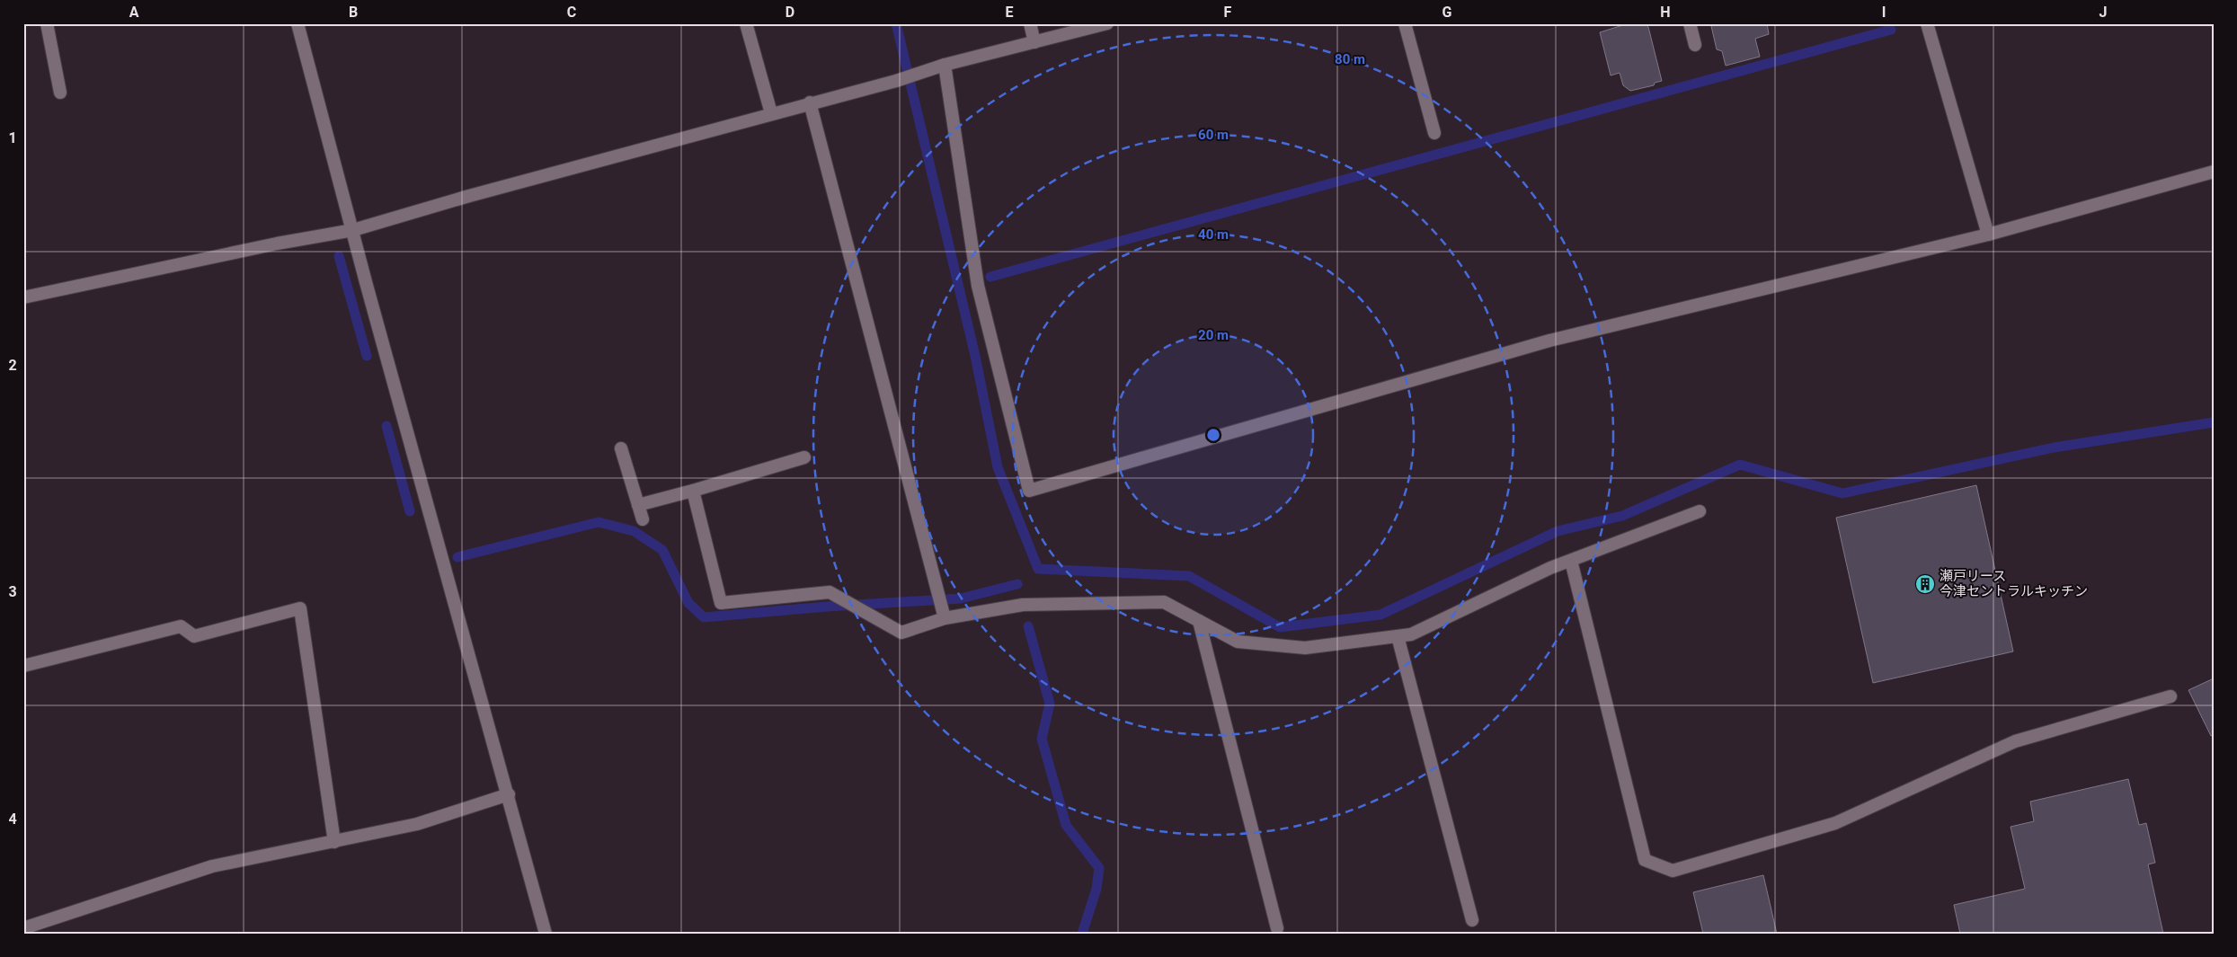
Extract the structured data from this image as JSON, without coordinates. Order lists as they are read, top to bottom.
{
  "places": {
    "building": ["瀬戸リース 今津セントラルキッチン"]
  },
  "grid": {
    "columns": [
      "A",
      "B",
      "C",
      "D",
      "E",
      "F",
      "G",
      "H",
      "I",
      "J"
    ],
    "rows": [
      "1",
      "2",
      "3",
      "4"
    ]
  },
  "rings": [
    "80 m",
    "60 m",
    "40 m",
    "20 m"
  ]
}
